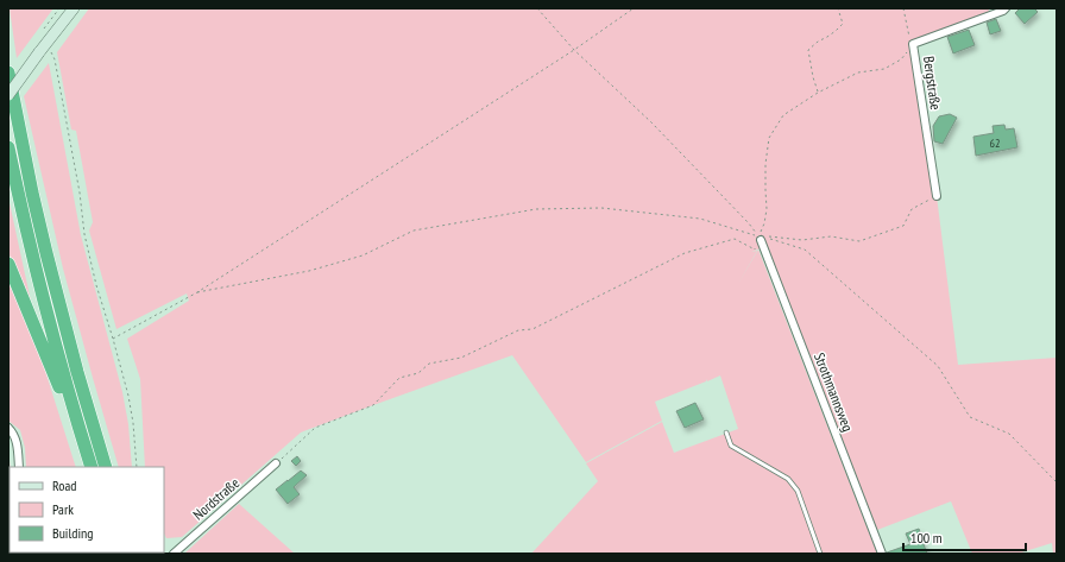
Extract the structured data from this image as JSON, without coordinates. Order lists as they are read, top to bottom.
{
  "streets": {
    "street": ["Bergstraße", "Strothmannsweg", "Nordstraße"]
  },
  "house_numbers": ["62"],
  "legend": ["Road", "Park", "Building"],
  "scale_bar": "100 m"
}
